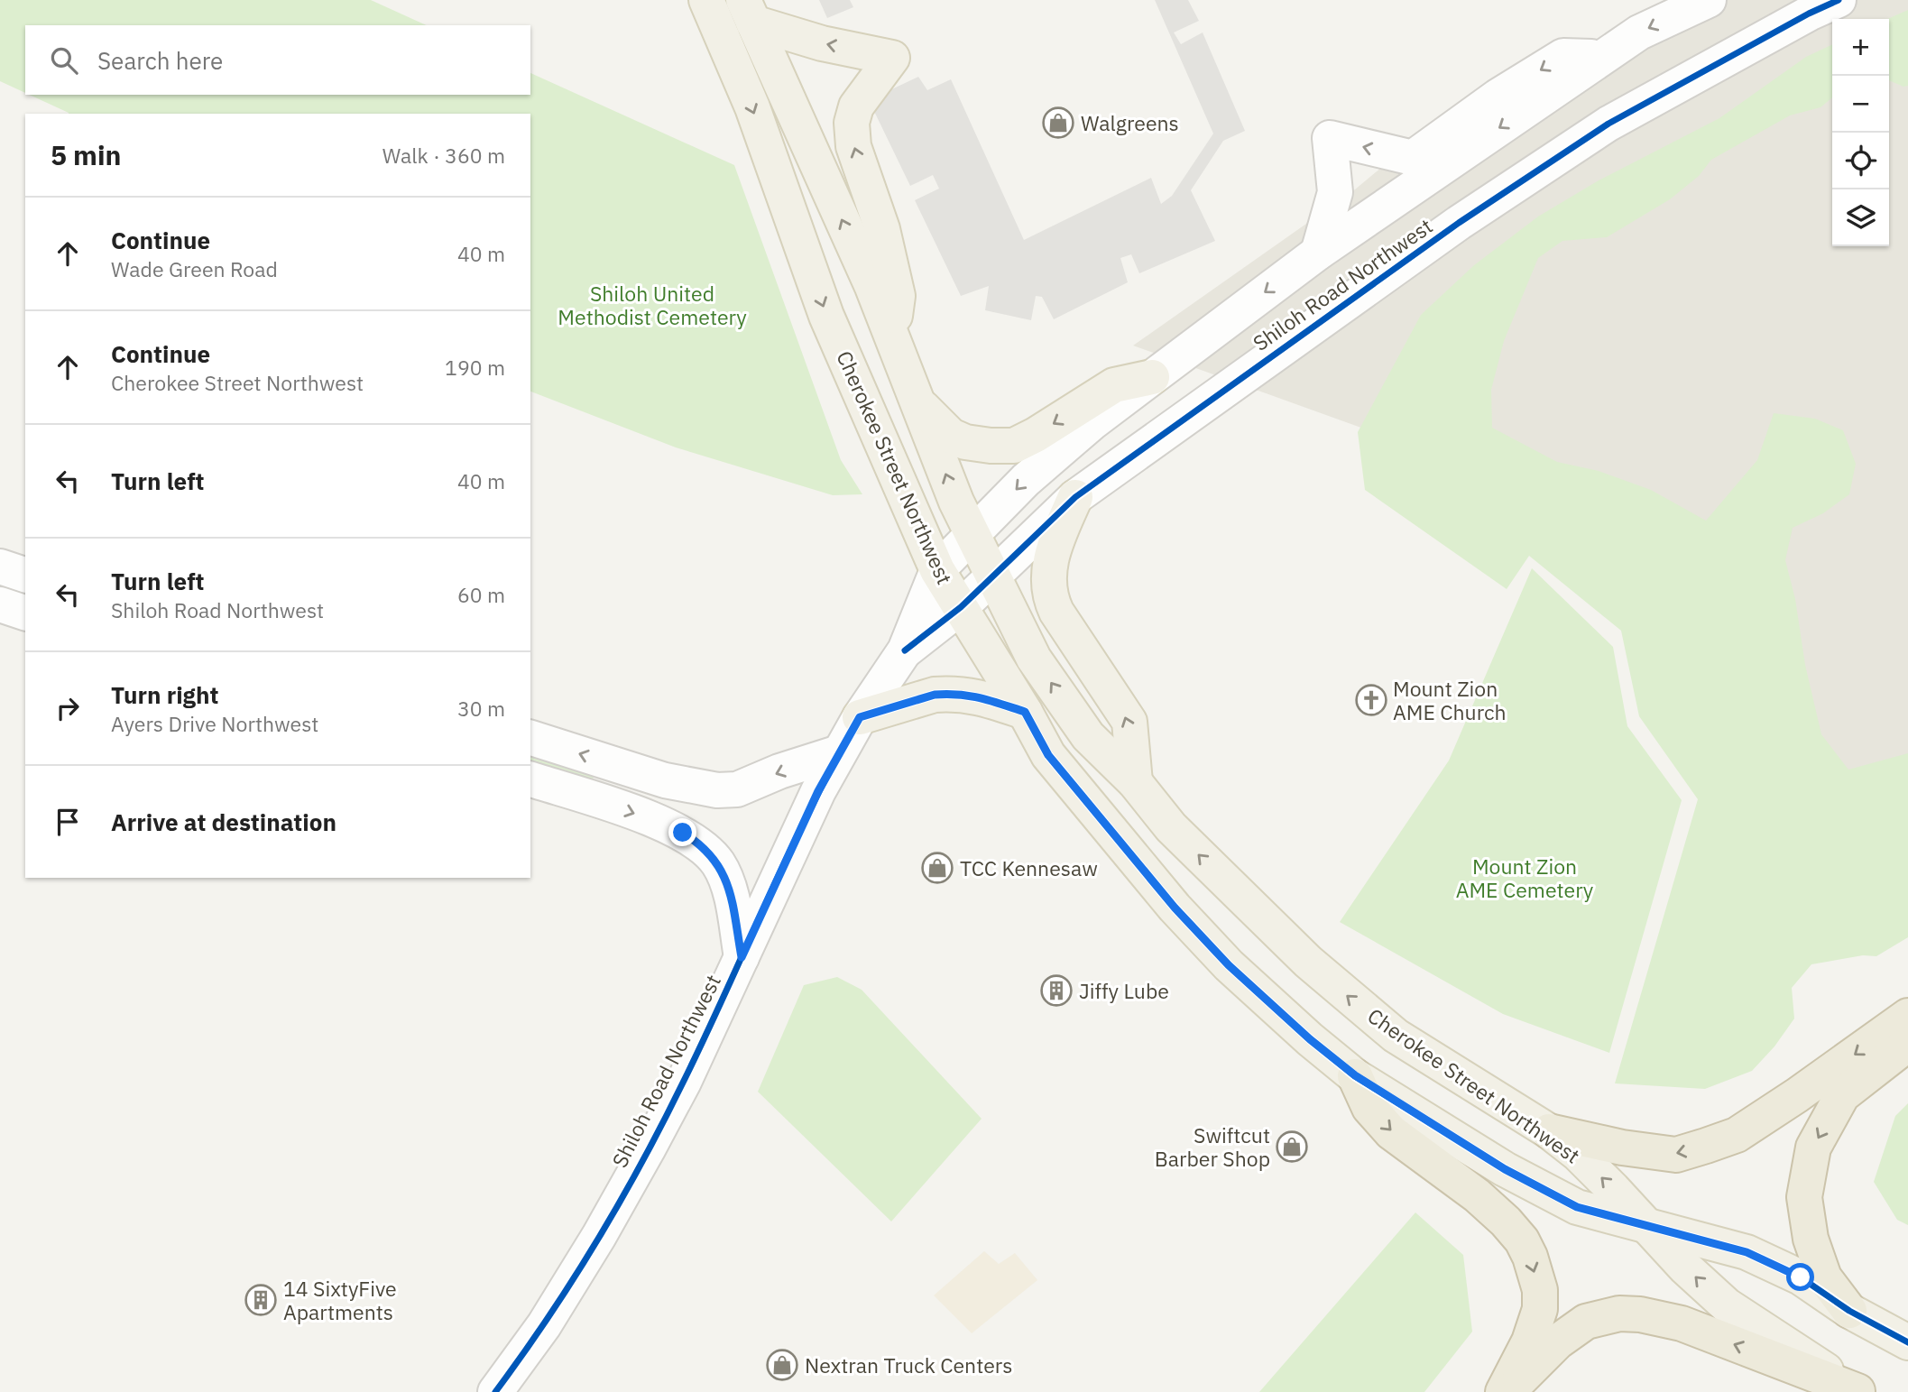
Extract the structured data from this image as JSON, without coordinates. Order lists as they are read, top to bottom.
{
  "streets": {
    "main road": ["Cherokee Street Northwest"],
    "street": ["Shiloh Road Northwest"]
  },
  "crossings": [
    ["Shiloh Road Northwest", "Cherokee Street Northwest"]
  ],
  "parks": ["Shiloh United Methodist Cemetery", "Mount Zion AME Cemetery"],
  "places": {
    "shop": [
      "Walgreens",
      "TCC Kennesaw",
      "Swiftcut Barber Shop",
      "Nextran Truck Centers"
    ],
    "church": ["Mount Zion AME Church"],
    "building": ["Jiffy Lube", "14 SixtyFive Apartments"]
  },
  "page": {
    "map_buttons": ["+", "−"],
    "search": "Search here",
    "heading": ["5 min", "Walk · 360 m"],
    "list": [
      ["Continue", "Wade Green Road", "40 m"],
      ["Continue", "Cherokee Street Northwest", "190 m"],
      ["Turn left", "40 m"],
      ["Turn left", "Shiloh Road Northwest", "60 m"],
      ["Turn right", "Ayers Drive Northwest", "30 m"],
      "Arrive at destination"
    ]
  }
}
